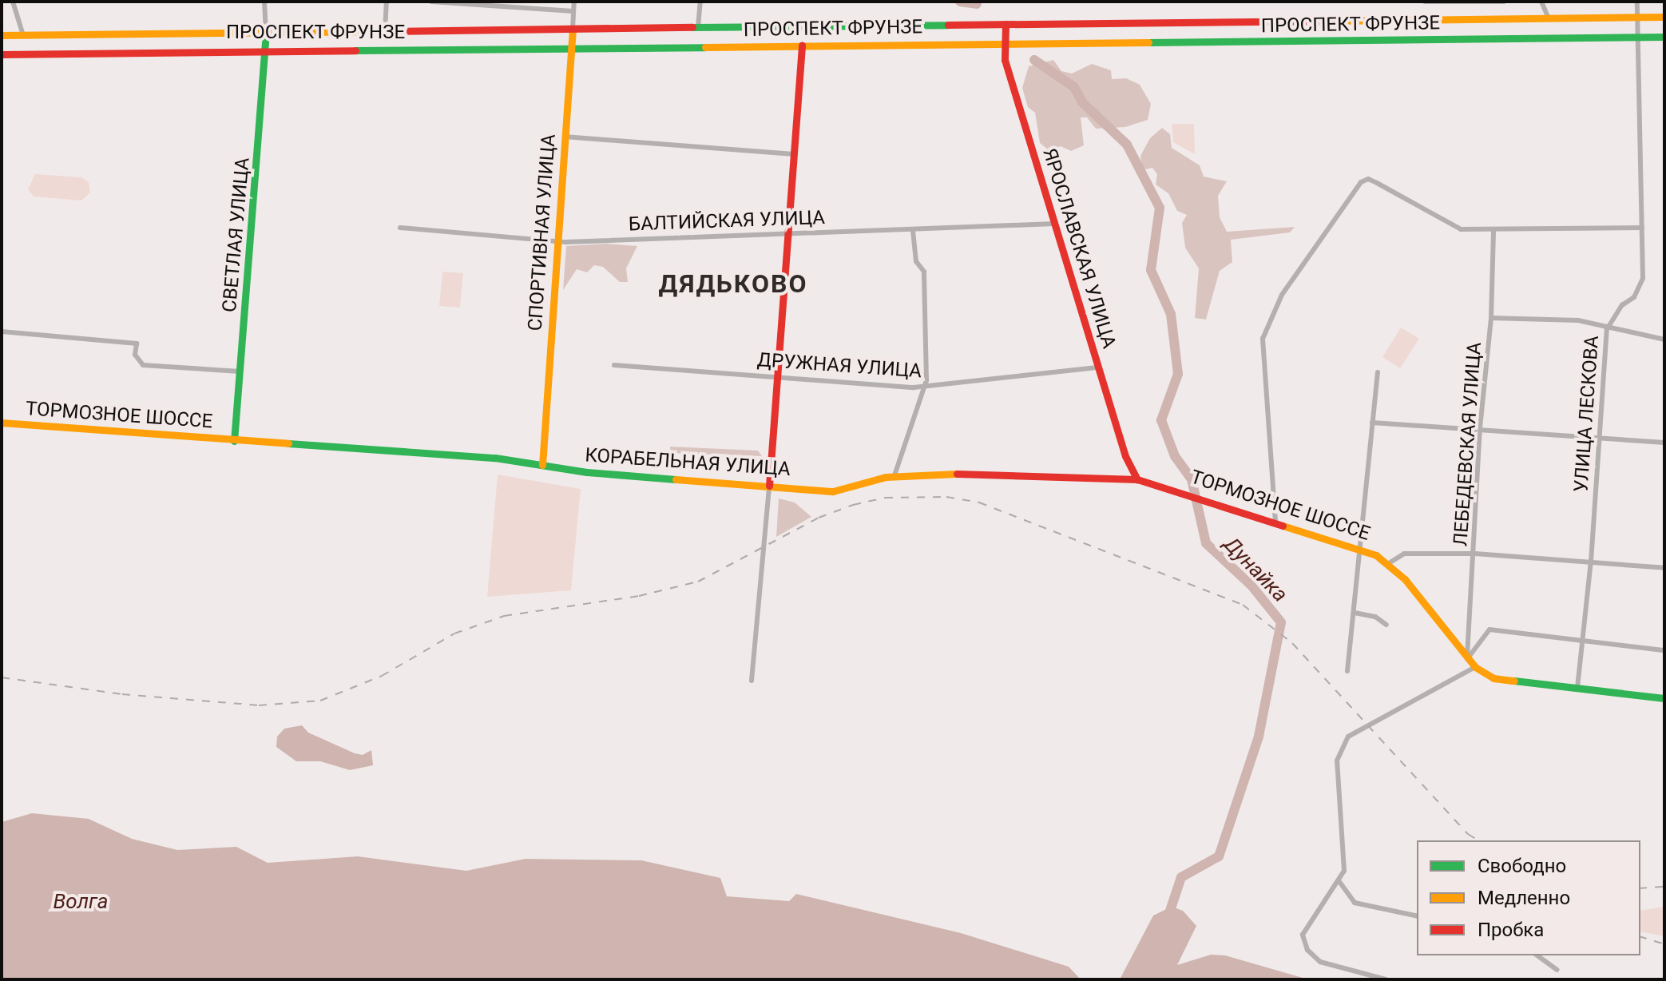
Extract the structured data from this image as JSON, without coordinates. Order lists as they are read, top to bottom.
{
  "streets": {
    "street": [
      "ПРОСПЕКТ ФРУНЗЕ",
      "БАЛТИЙСКАЯ УЛИЦА",
      "СПОРТИВНАЯ УЛИЦА",
      "СВЕТЛАЯ УЛИЦА",
      "ЯРОСЛАВСКАЯ УЛИЦА",
      "ДРУЖНАЯ УЛИЦА",
      "УЛИЦА ЛЕСКОВА",
      "ТОРМОЗНОЕ ШОССЕ",
      "ЛЕБЕДЕВСКАЯ УЛИЦА",
      "КОРАБЕЛЬНАЯ УЛИЦА"
    ]
  },
  "crossings": [
    ["ПРОСПЕКТ ФРУНЗЕ", "СПОРТИВНАЯ УЛИЦА"],
    ["ПРОСПЕКТ ФРУНЗЕ", "СВЕТЛАЯ УЛИЦА"],
    ["ПРОСПЕКТ ФРУНЗЕ", "ЯРОСЛАВСКАЯ УЛИЦА"],
    ["ПРОСПЕКТ ФРУНЗЕ", "УЛИЦА ЛЕСКОВА"],
    ["БАЛТИЙСКАЯ УЛИЦА", "СПОРТИВНАЯ УЛИЦА"],
    ["БАЛТИЙСКАЯ УЛИЦА", "ЯРОСЛАВСКАЯ УЛИЦА"],
    ["СПОРТИВНАЯ УЛИЦА", "КОРАБЕЛЬНАЯ УЛИЦА"],
    ["СВЕТЛАЯ УЛИЦА", "ТОРМОЗНОЕ ШОССЕ"],
    ["СВЕТЛАЯ УЛИЦА", "КОРАБЕЛЬНАЯ УЛИЦА"],
    ["ЯРОСЛАВСКАЯ УЛИЦА", "ДРУЖНАЯ УЛИЦА"],
    ["ЯРОСЛАВСКАЯ УЛИЦА", "ТОРМОЗНОЕ ШОССЕ"],
    ["ЯРОСЛАВСКАЯ УЛИЦА", "КОРАБЕЛЬНАЯ УЛИЦА"],
    ["УЛИЦА ЛЕСКОВА", "ТОРМОЗНОЕ ШОССЕ"],
    ["ТОРМОЗНОЕ ШОССЕ", "ЛЕБЕДЕВСКАЯ УЛИЦА"],
    ["ТОРМОЗНОЕ ШОССЕ", "КОРАБЕЛЬНАЯ УЛИЦА"]
  ],
  "districts": ["ДЯДЬКОВО"],
  "water": ["Дунайка", "Волга"],
  "legend": ["Свободно", "Медленно", "Пробка"]
}
